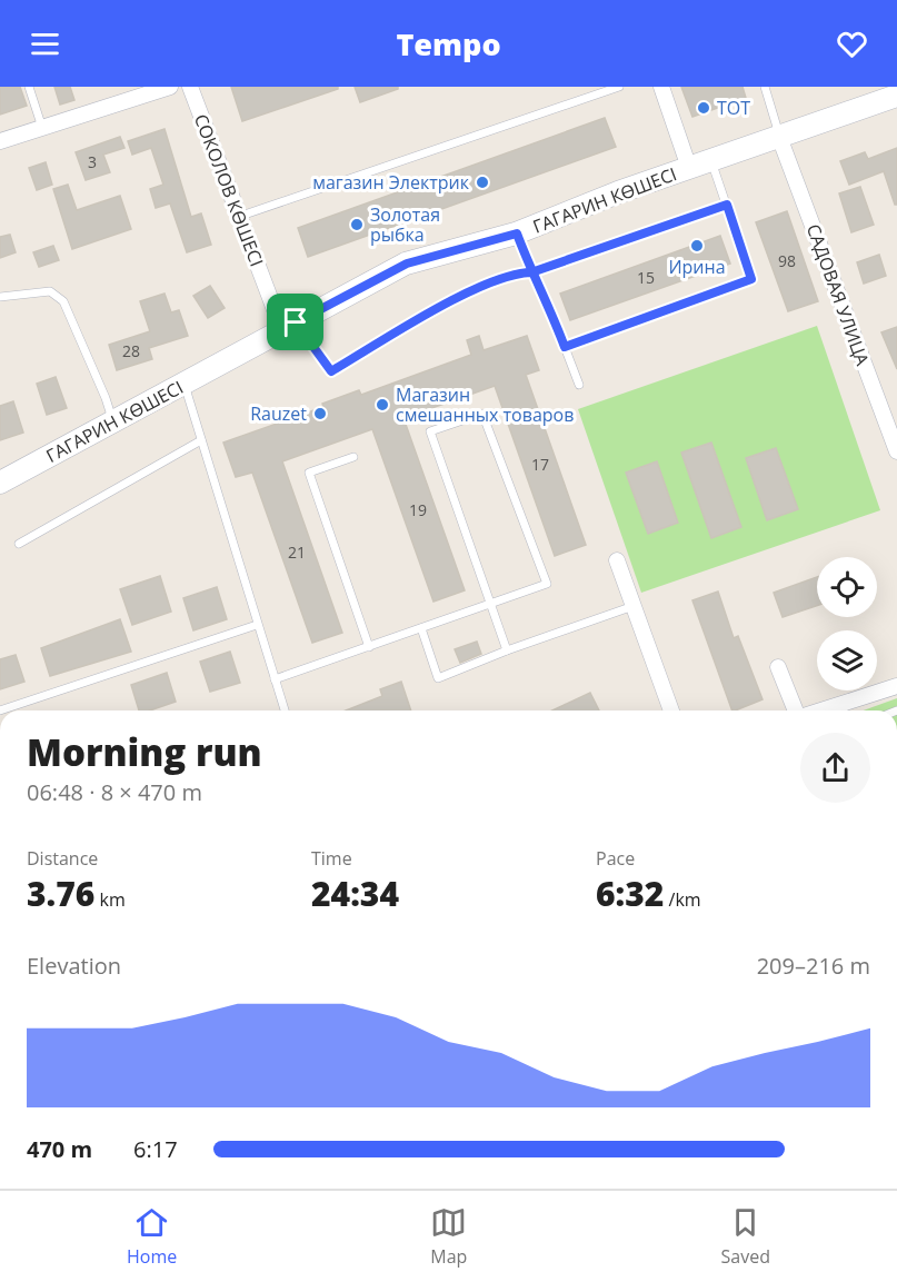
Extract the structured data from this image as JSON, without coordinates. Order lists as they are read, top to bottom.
{
  "streets": {
    "street": ["СОКОЛОВ КӨШЕСІ", "ГАГАРИН КӨШЕСІ", "САДОВАЯ УЛИЦА"]
  },
  "crossings": [
    ["СОКОЛОВ КӨШЕСІ", "ГАГАРИН КӨШЕСІ"],
    ["ГАГАРИН КӨШЕСІ", "САДОВАЯ УЛИЦА"]
  ],
  "places": [
    "ТОТ",
    "магазин Электрик",
    "Золотая рыбка",
    "Ирина",
    "Магазин смешанных товаров",
    "Rauzet"
  ],
  "house_numbers": [
    "3",
    "98",
    "15",
    "28",
    "17",
    "19",
    "21"
  ],
  "page": {
    "header": "Tempo",
    "heading": ["Morning run", "06:48 · 8 × 470 m"],
    "stats": [
      ["Distance", "3.76 km"],
      ["Time", "24:34"],
      ["Pace", "6:32 /km"]
    ],
    "chart": ["Elevation", "209–216 m"],
    "list": [
      {
        "name": "470 m",
        "note": "6:17"
      }
    ],
    "tabs": ["Home", "Map", "Saved"]
  }
}
